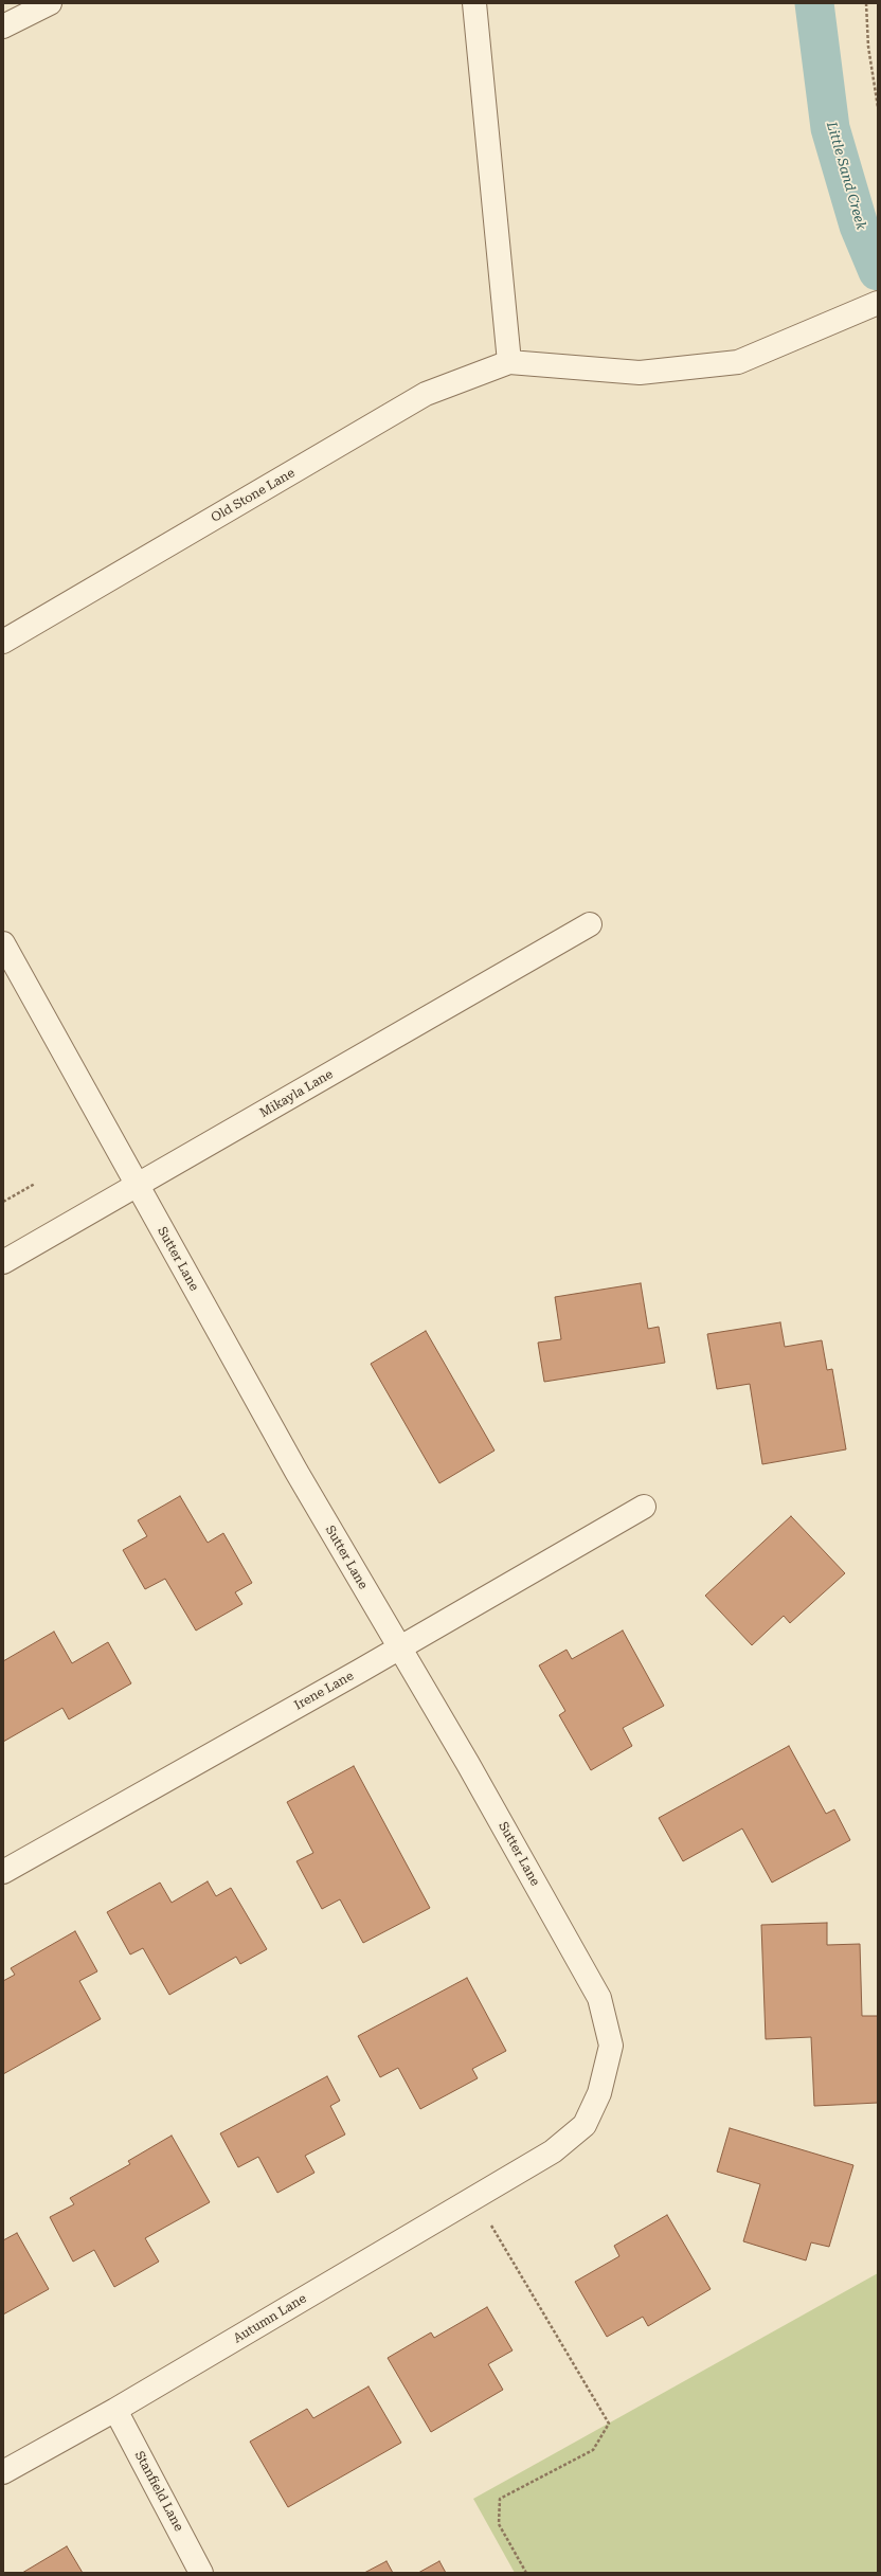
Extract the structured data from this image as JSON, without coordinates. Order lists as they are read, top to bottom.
{
  "streets": {
    "street": [
      "Old Stone Lane",
      "Mikayla Lane",
      "Sutter Lane",
      "Irene Lane",
      "Autumn Lane",
      "Stanfield Lane"
    ]
  },
  "crossings": [
    ["Mikayla Lane", "Sutter Lane"],
    ["Sutter Lane", "Irene Lane"],
    ["Sutter Lane", "Autumn Lane"],
    ["Autumn Lane", "Stanfield Lane"]
  ],
  "water": ["Little Sand Creek"]
}
